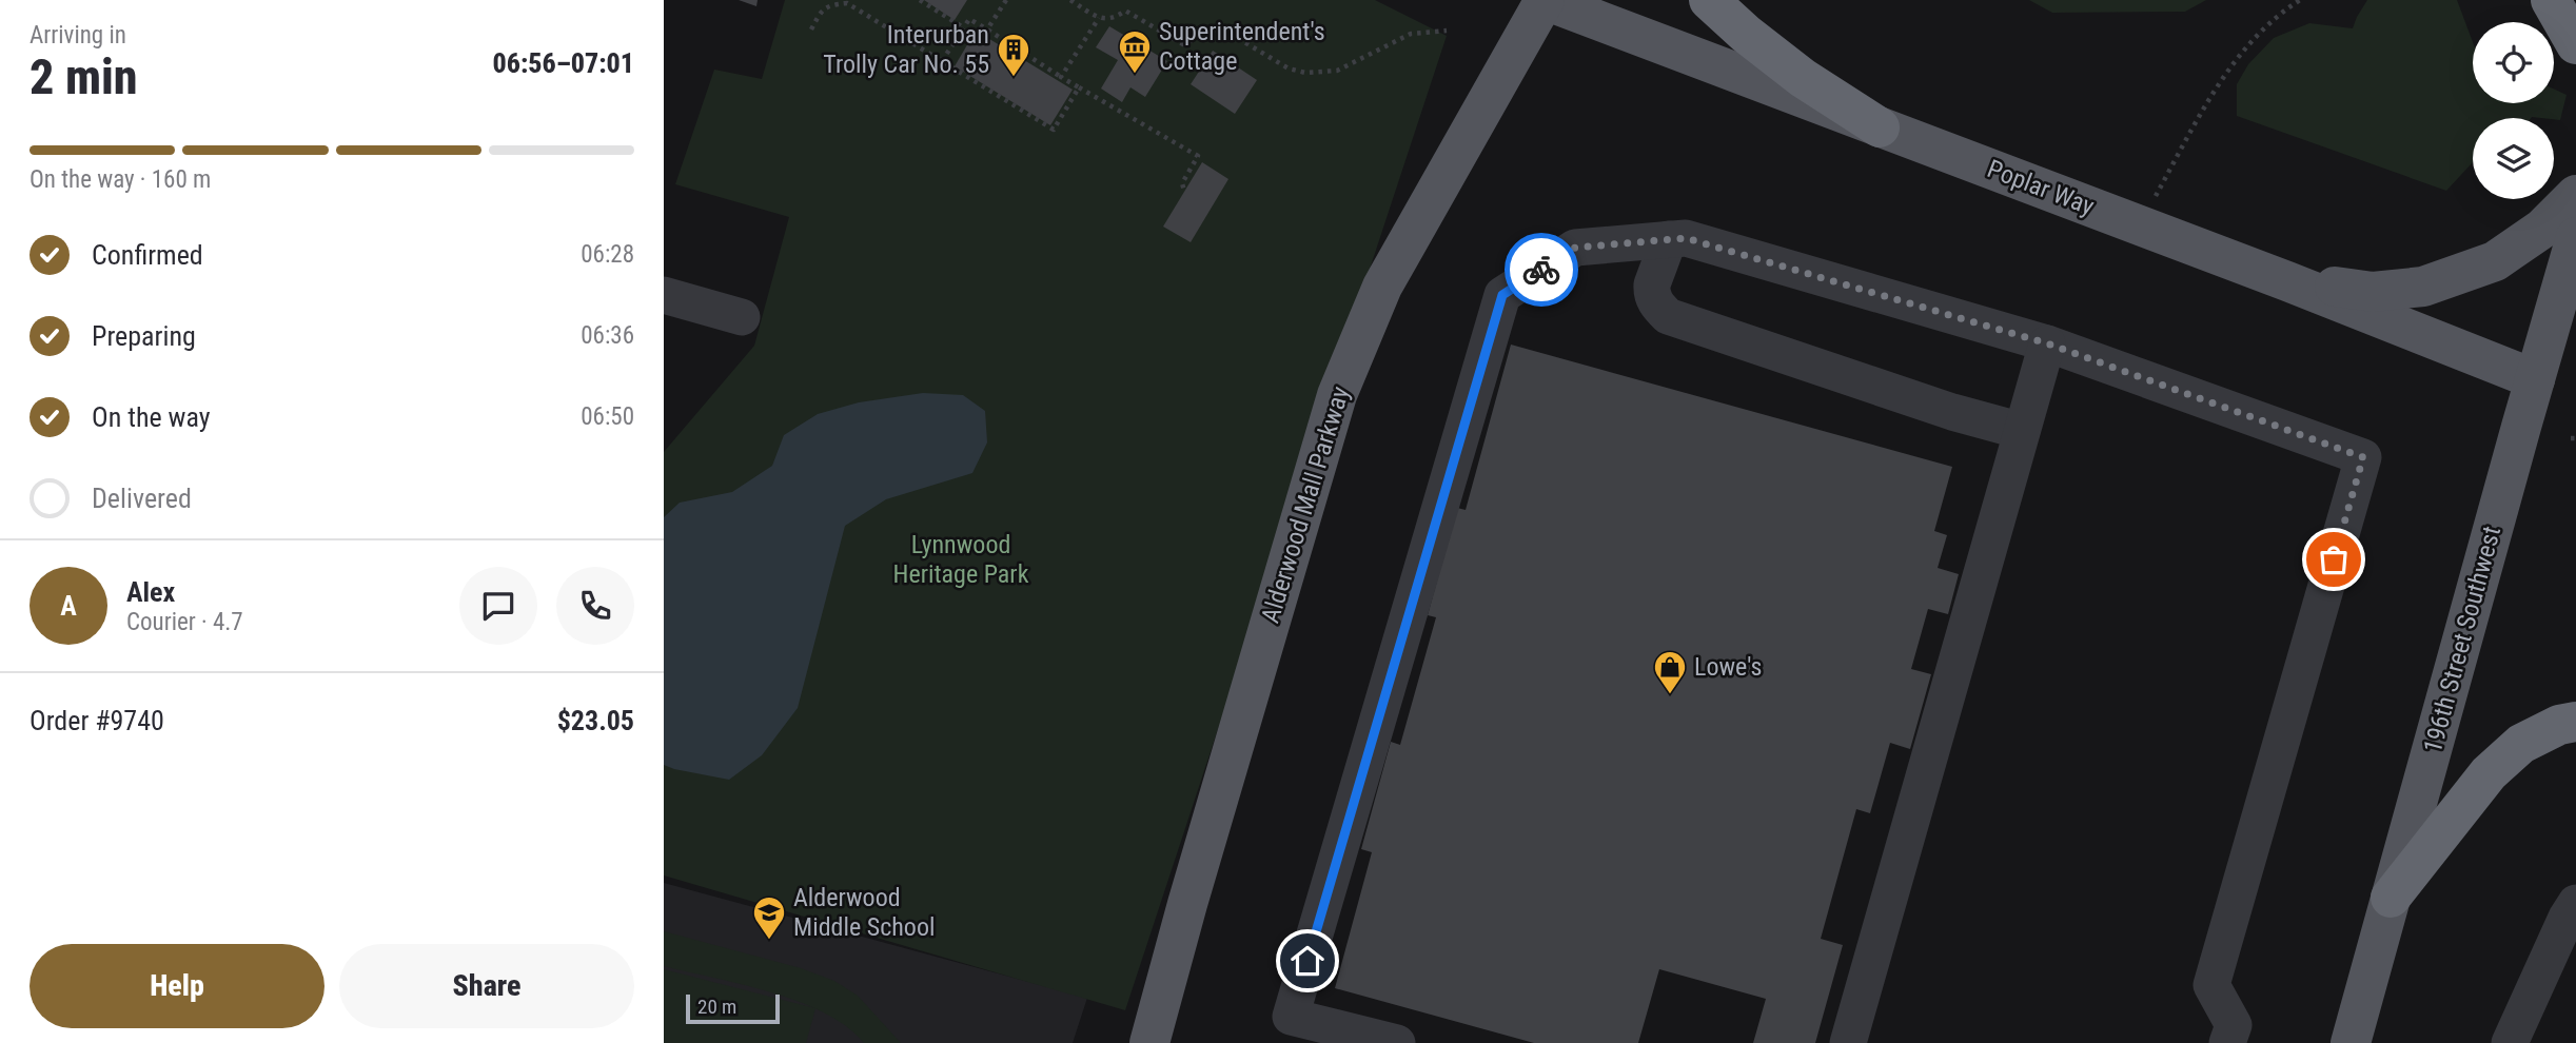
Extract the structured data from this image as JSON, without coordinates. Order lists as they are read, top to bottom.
{
  "streets": {
    "main road": ["Poplar Way", "Alderwood Mall Parkway", "196th Street Southwest"]
  },
  "crossings": [
    ["Poplar Way", "Alderwood Mall Parkway"],
    ["Poplar Way", "196th Street Southwest"]
  ],
  "parks": ["Lynnwood Heritage Park"],
  "places": {
    "museum": ["Superintendent's Cottage"],
    "building": ["Interurban Trolly Car No. 55"],
    "shop": ["Lowe's"],
    "school or university": ["Alderwood Middle School"]
  },
  "scale_bar": "20 m",
  "page": {
    "heading": ["2 min", "Arriving in", "06:56–07:01"],
    "panel": [
      "Alex",
      "Courier · 4.7",
      "Order #9740",
      "$23.05"
    ],
    "bar": "On the way · 160 m",
    "list": [
      ["Confirmed", "06:28"],
      ["Preparing", "06:36"],
      ["On the way", "06:50"],
      "Delivered"
    ],
    "round": "A",
    "buttons": ["Help", "Share"],
    "scale": "20 m"
  }
}
